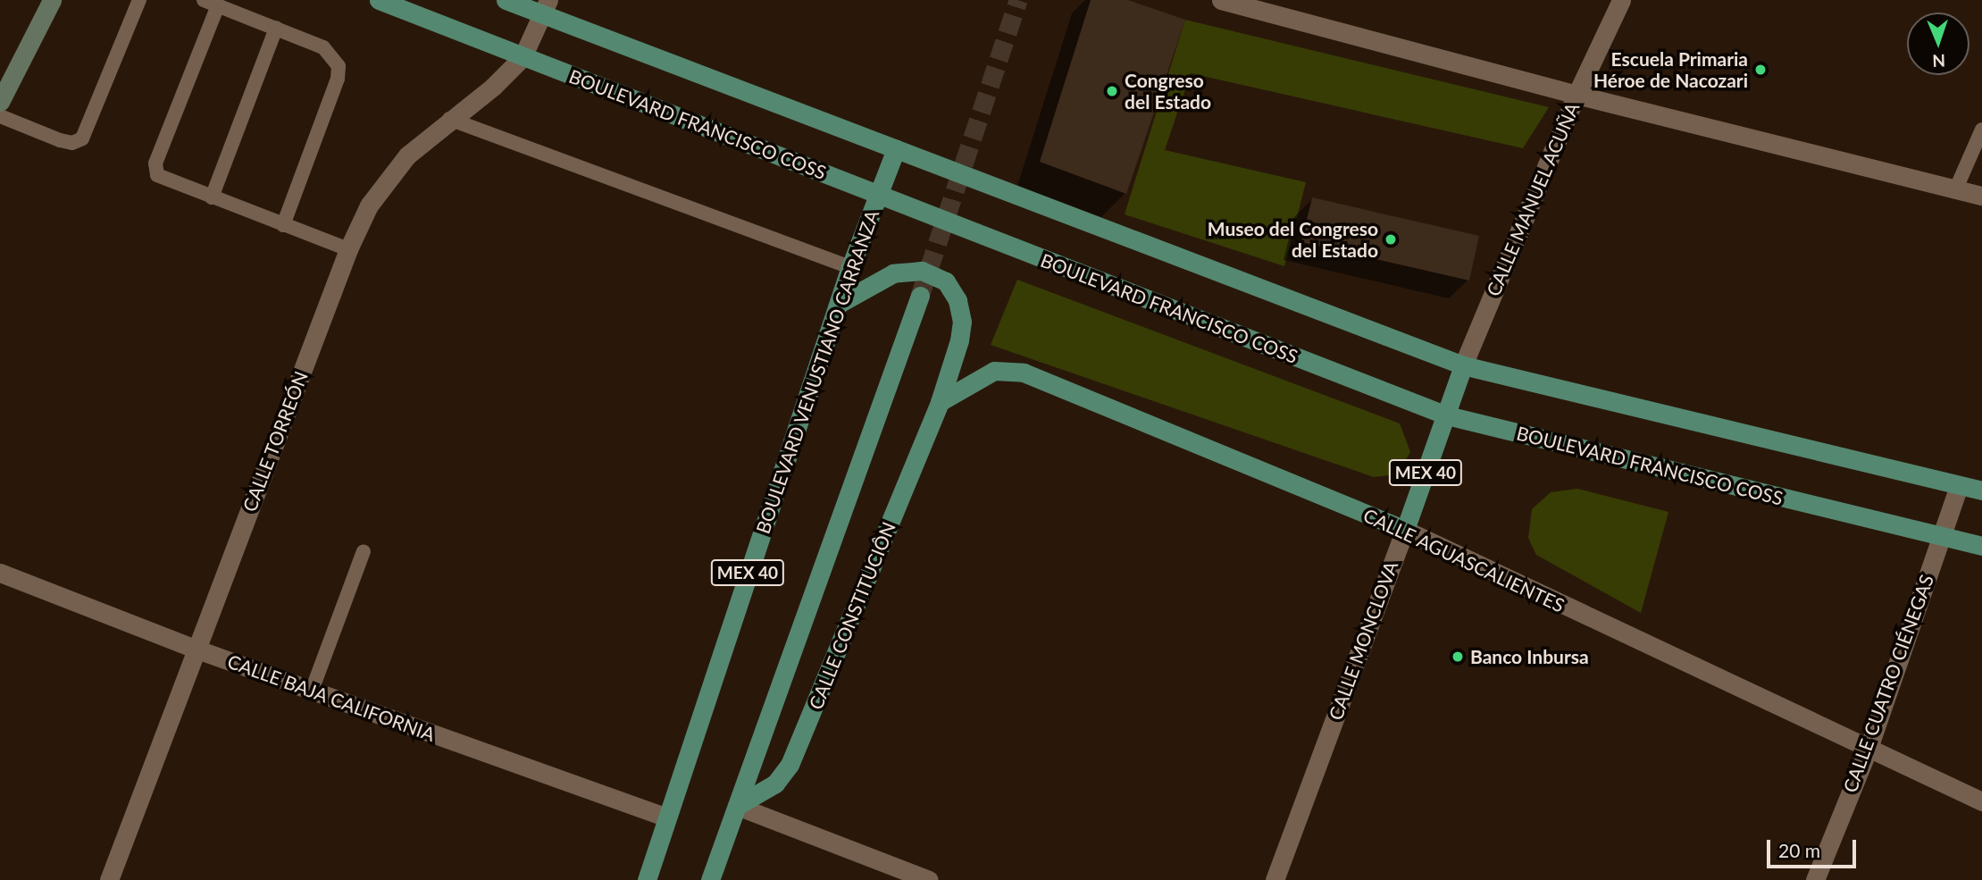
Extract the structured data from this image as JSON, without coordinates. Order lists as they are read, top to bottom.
{
  "streets": {
    "main road": [
      "BOULEVARD FRANCISCO COSS",
      "BOULEVARD VENUSTIANO CARRANZA",
      "MEX 40",
      "CALLE AGUASCALIENTES",
      "CALLE CONSTITUCIÔN",
      "CALLE MONCLOVA"
    ],
    "street": [
      "CALLE MANUEL ACUÑA",
      "CALLE TORREÓN",
      "CALLE CUATRO CIÉNEGAS",
      "CALLE BAJA CALIFORNIA"
    ]
  },
  "crossings": [
    ["BOULEVARD FRANCISCO COSS", "BOULEVARD VENUSTIANO CARRANZA"],
    ["BOULEVARD FRANCISCO COSS", "CALLE TORREÓN"],
    ["BOULEVARD FRANCISCO COSS", "CALLE MONCLOVA"],
    ["BOULEVARD FRANCISCO COSS", "CALLE CUATRO CIÉNEGAS"],
    ["CALLE MANUEL ACUÑA", "CALLE MONCLOVA"],
    ["BOULEVARD VENUSTIANO CARRANZA", "CALLE CONSTITUCIÔN"],
    ["BOULEVARD VENUSTIANO CARRANZA", "CALLE BAJA CALIFORNIA"],
    ["CALLE TORREÓN", "CALLE BAJA CALIFORNIA"],
    ["CALLE AGUASCALIENTES", "CALLE CONSTITUCIÔN"],
    ["CALLE AGUASCALIENTES", "CALLE MONCLOVA"],
    ["CALLE AGUASCALIENTES", "CALLE CUATRO CIÉNEGAS"]
  ],
  "places": [
    "Escuela Primaria Héroe de Nacozari",
    "Congreso del Estado",
    "Museo del Congreso del Estado",
    "Banco Inbursa"
  ],
  "scale_bar": "20 m",
  "north": "bottom"
}
